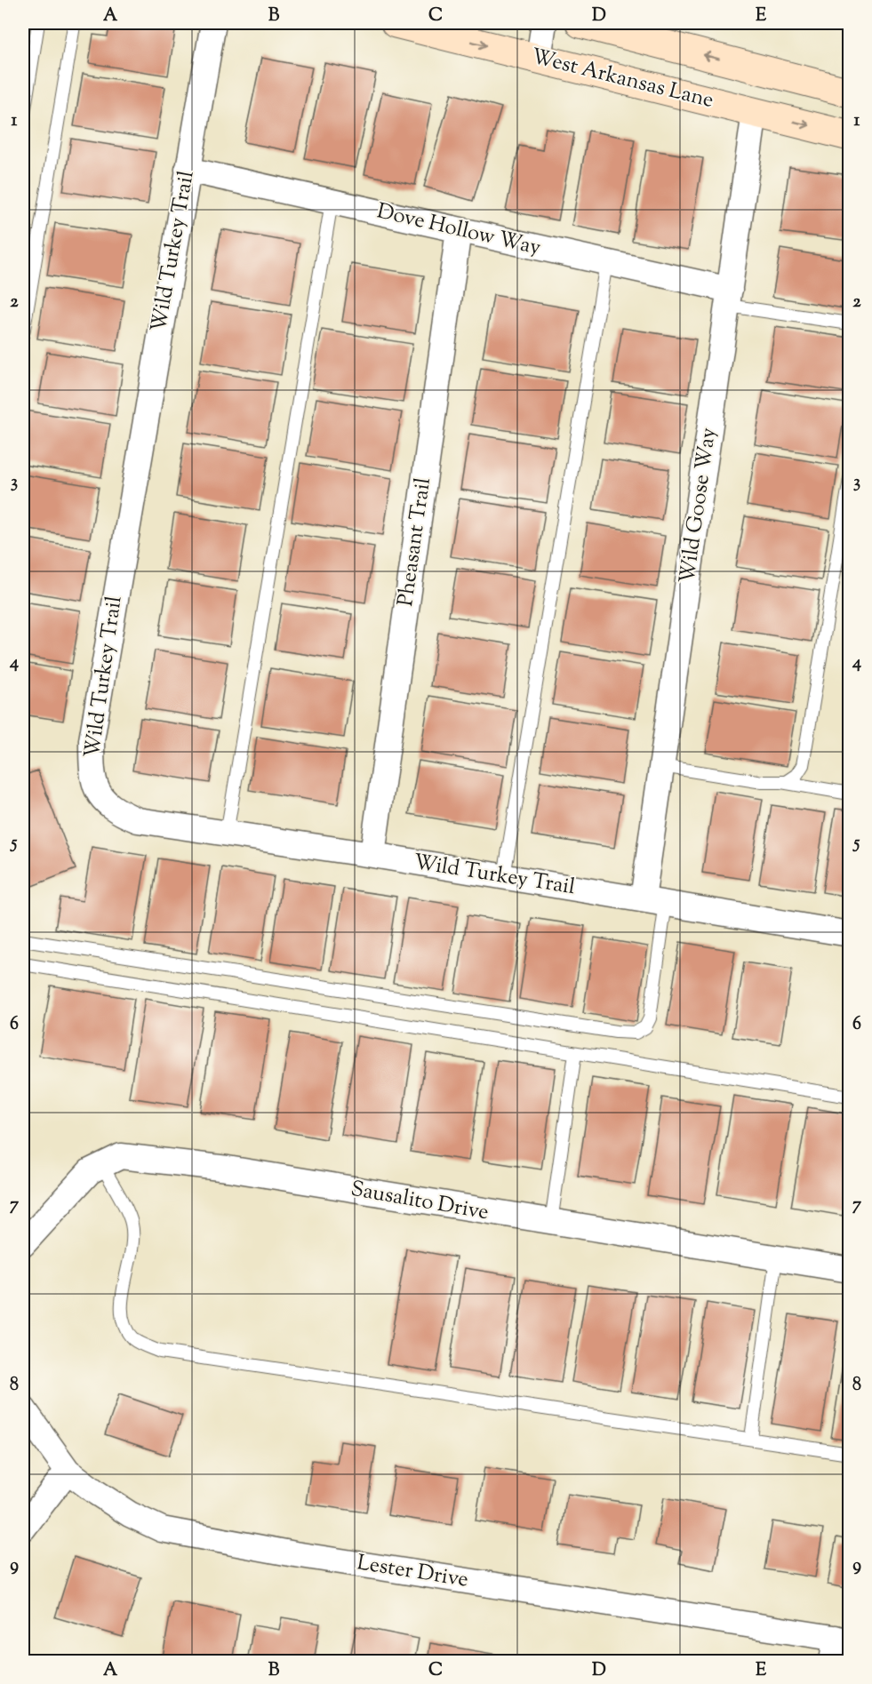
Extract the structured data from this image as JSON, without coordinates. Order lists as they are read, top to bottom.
{
  "streets": {
    "main road": ["West Arkansas Lane"],
    "street": [
      "Dove Hollow Way",
      "Wild Turkey Trail",
      "Wild Goose Way",
      "Pheasant Trail",
      "Sausalito Drive",
      "Lester Drive"
    ]
  },
  "crossings": [
    ["West Arkansas Lane", "Wild Goose Way"],
    ["Dove Hollow Way", "Wild Turkey Trail"],
    ["Dove Hollow Way", "Wild Goose Way"],
    ["Dove Hollow Way", "Pheasant Trail"],
    ["Wild Turkey Trail", "Wild Goose Way"],
    ["Wild Turkey Trail", "Pheasant Trail"]
  ],
  "grid": {
    "columns": [
      "A",
      "B",
      "C",
      "D",
      "E"
    ],
    "rows": [
      "1",
      "2",
      "3",
      "4",
      "5",
      "6",
      "7",
      "8",
      "9"
    ]
  }
}
